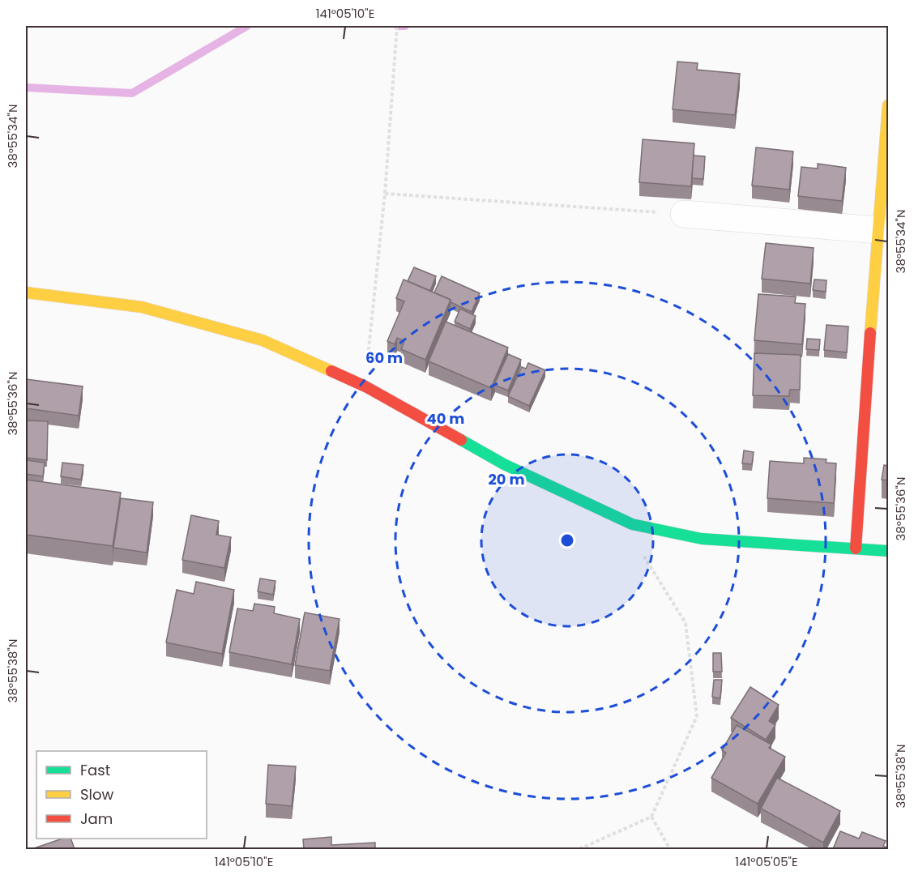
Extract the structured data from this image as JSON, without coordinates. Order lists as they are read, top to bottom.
{
  "legend": ["Fast", "Slow", "Jam"],
  "coordinates": [
    "141°05'10\"E",
    "38°55'34\"N",
    "38°55'36\"N",
    "38°55'38\"N",
    "141°05'05\"E"
  ],
  "rings": ["60 m", "40 m", "20 m"]
}
